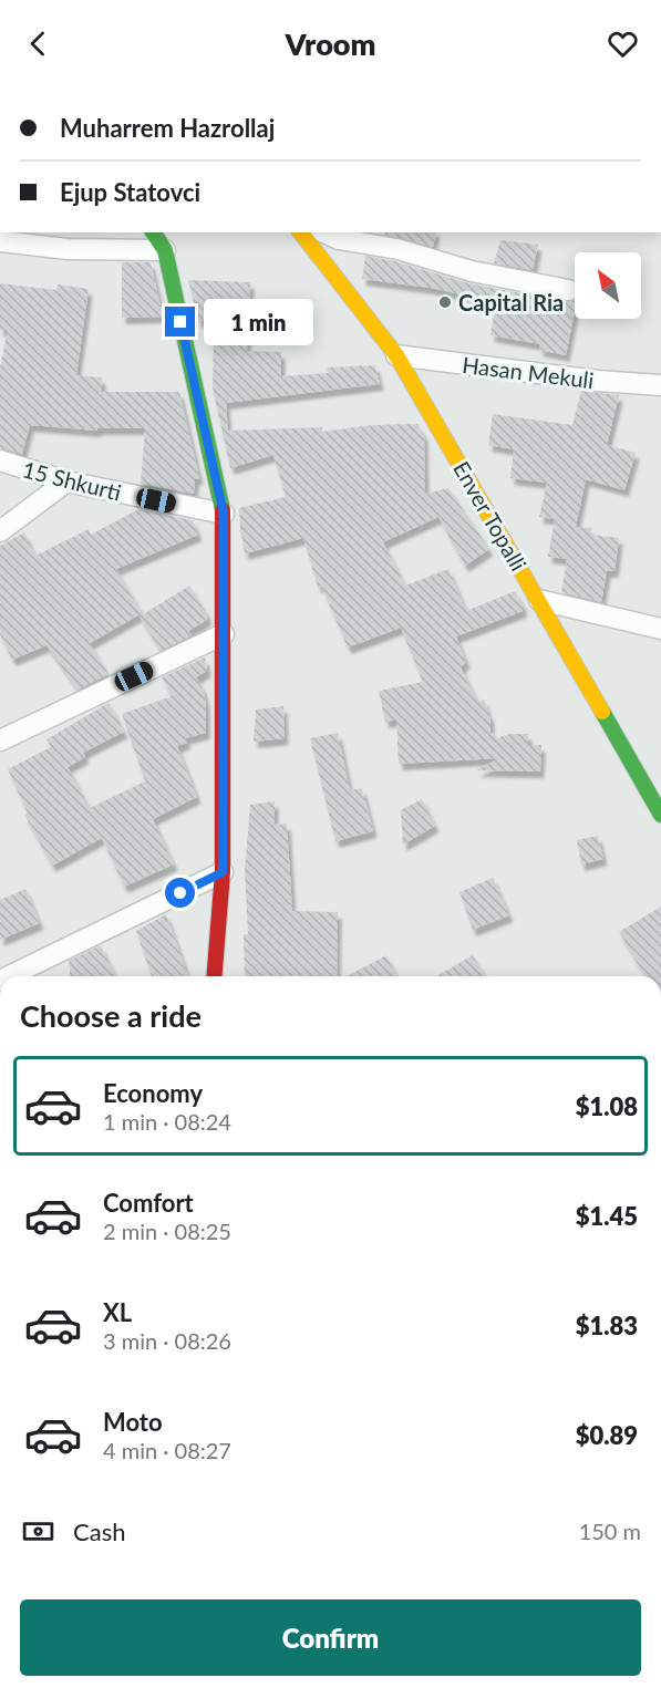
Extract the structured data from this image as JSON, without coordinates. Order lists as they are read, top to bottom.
{
  "streets": {
    "street": ["Hasan Mekuli", "15 Shkurti", "Enver Topalli"]
  },
  "crossings": [
    ["Hasan Mekuli", "Enver Topalli"]
  ],
  "places": ["Capital Ria"],
  "north": "top left",
  "page": {
    "header": "Vroom",
    "banner": ["Muharrem Hazrollaj", "Ejup Statovci"],
    "bubble": "1 min",
    "heading": "Choose a ride",
    "list": [
      {
        "name": "Economy",
        "note": "1 min · 08:24",
        "value": "$1.08"
      },
      {
        "name": "Comfort",
        "note": "2 min · 08:25",
        "value": "$1.45"
      },
      {
        "name": "XL",
        "note": "3 min · 08:26",
        "value": "$1.83"
      },
      {
        "name": "Moto",
        "note": "4 min · 08:27",
        "value": "$0.89"
      }
    ],
    "pay": ["Cash", "150 m"],
    "buttons": "Confirm"
  }
}
